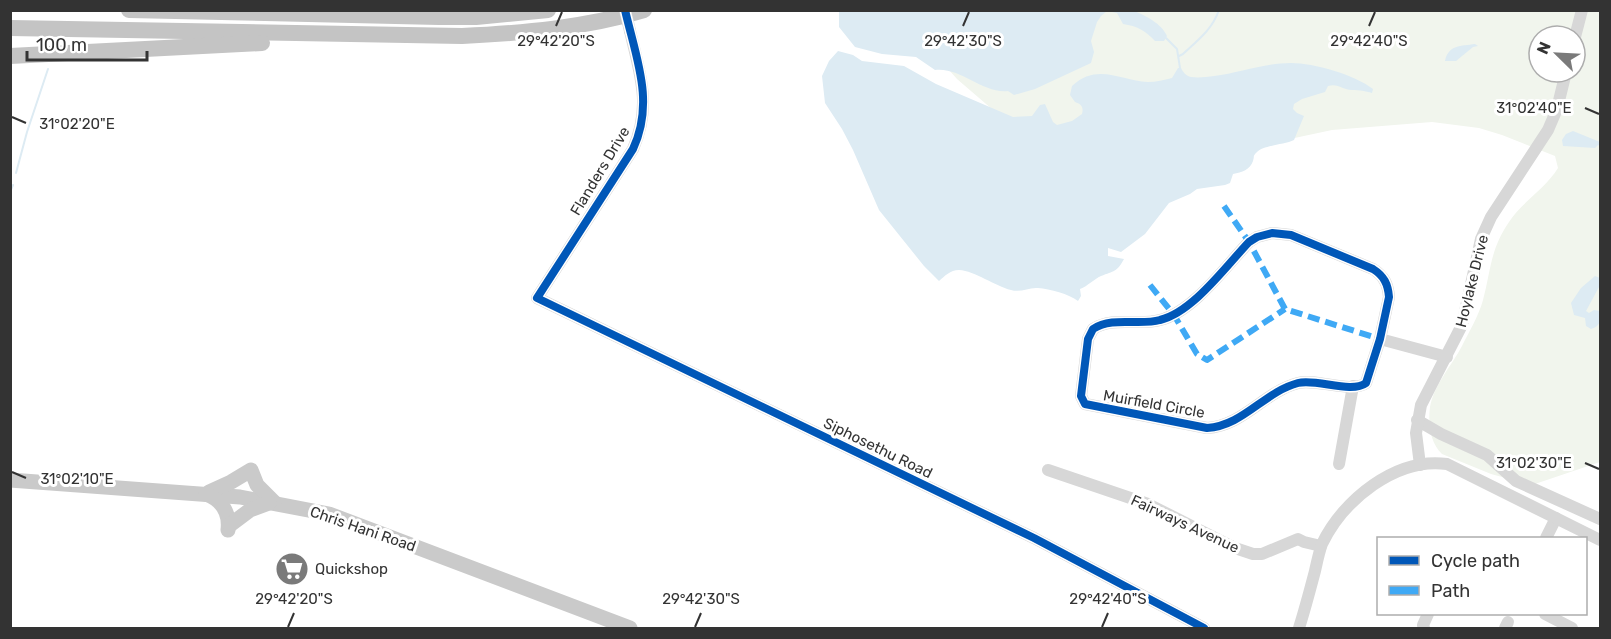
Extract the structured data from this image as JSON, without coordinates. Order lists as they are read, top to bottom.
{
  "streets": {
    "main road": ["Chris Hani Road"],
    "street": [
      "Flanders Drive",
      "Hoylake Drive",
      "Muirfield Circle",
      "Siphosethu Road",
      "Fairways Avenue"
    ]
  },
  "crossings": [
    ["Flanders Drive", "Siphosethu Road"]
  ],
  "places": {
    "supermarket": ["Quickshop"]
  },
  "legend": ["Cycle path", "Path"],
  "scale_bar": "100 m",
  "north": "top left",
  "coordinates": [
    "29°42'20\"S",
    "29°42'30\"S",
    "29°42'40\"S",
    "31°02'40\"E",
    "31°02'20\"E",
    "31°02'30\"E",
    "31°02'10\"E"
  ]
}
